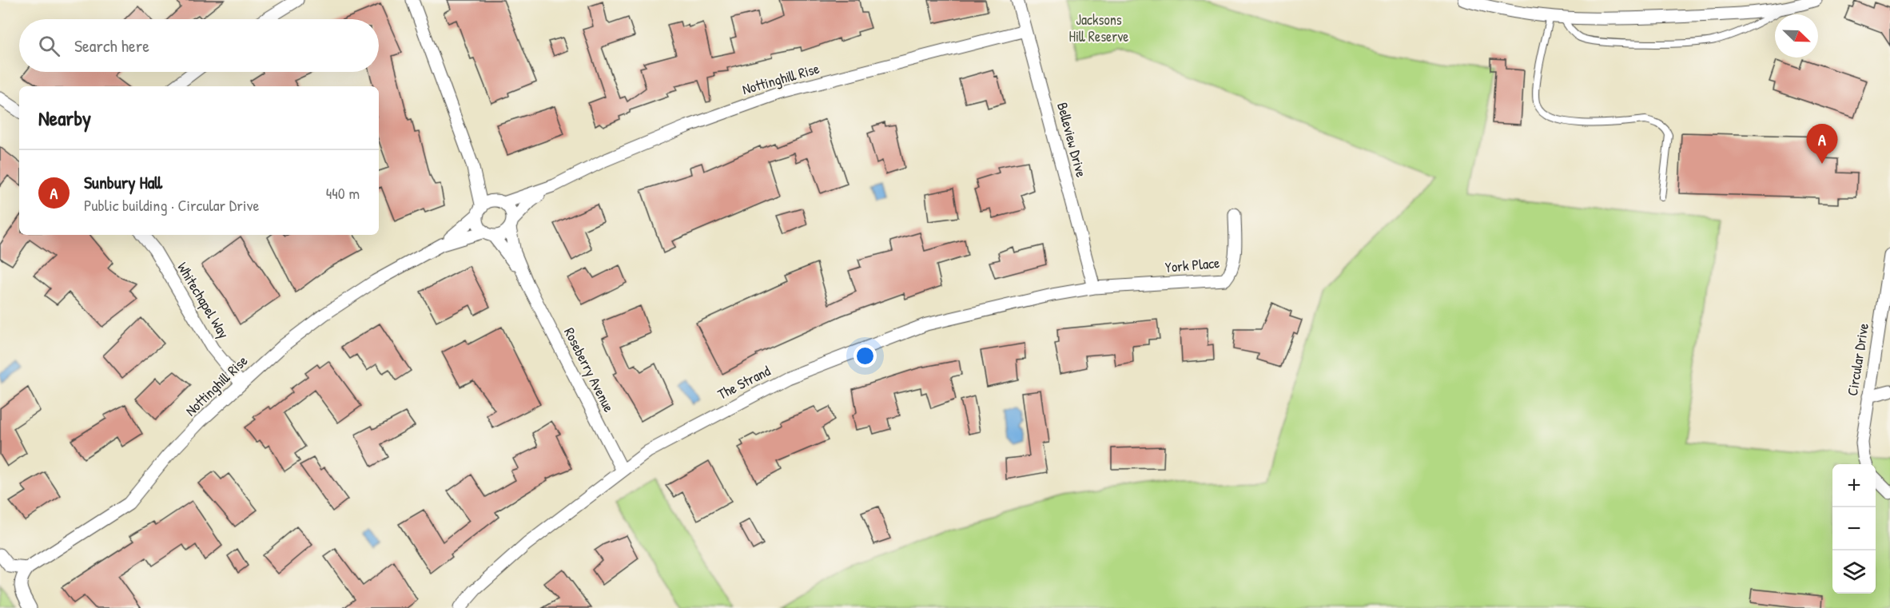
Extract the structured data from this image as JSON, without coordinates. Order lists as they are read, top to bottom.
{
  "streets": {
    "street": [
      "Nottinghill Rise",
      "Belleview Drive",
      "York Place",
      "Whitechapel Way",
      "Circular Drive",
      "Roseberry Avenue",
      "The Strand"
    ]
  },
  "crossings": [
    ["Nottinghill Rise", "Belleview Drive"],
    ["Nottinghill Rise", "Whitechapel Way"],
    ["Nottinghill Rise", "Roseberry Avenue"],
    ["Belleview Drive", "York Place"],
    ["Belleview Drive", "The Strand"],
    ["York Place", "The Strand"],
    ["Roseberry Avenue", "The Strand"]
  ],
  "parks": ["Jacksons Hill Reserve"],
  "north": "bottom right",
  "page": {
    "search": "Search here",
    "heading": "Nearby",
    "pins": "A",
    "list": [
      {
        "mark": "A",
        "name": "Sunbury Hall",
        "note": "Public building · Circular Drive",
        "value": "440 m"
      }
    ],
    "map_buttons": ["+", "−"]
  }
}
